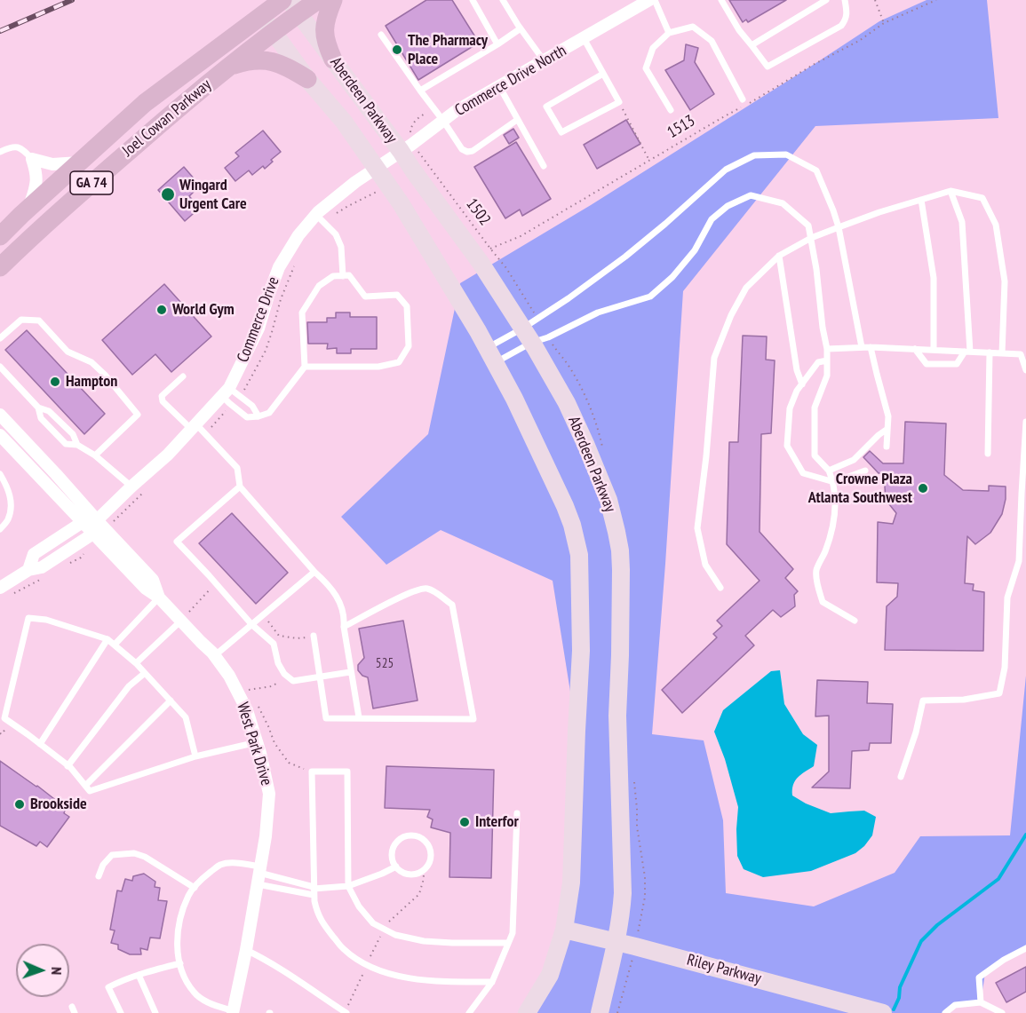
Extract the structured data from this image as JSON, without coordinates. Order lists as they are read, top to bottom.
{
  "streets": {
    "main road": ["Joel Cowan Parkway", "GA 74"],
    "street": [
      "Commerce Drive North",
      "Aberdeen Parkway",
      "Commerce Drive",
      "West Park Drive",
      "Riley Parkway"
    ],
    "path": ["1513", "1502"]
  },
  "crossings": [
    ["Commerce Drive North", "Aberdeen Parkway"],
    ["Commerce Drive North", "1502"],
    ["Commerce Drive North", "Commerce Drive"],
    ["Aberdeen Parkway", "Joel Cowan Parkway"],
    ["Aberdeen Parkway", "1502"],
    ["Aberdeen Parkway", "Commerce Drive"],
    ["Aberdeen Parkway", "Riley Parkway"],
    ["1513", "1502"],
    ["Commerce Drive", "West Park Drive"]
  ],
  "places": [
    "The Pharmacy Place",
    "Wingard Urgent Care",
    "World Gym",
    "Hampton",
    "Crowne Plaza Atlanta Southwest",
    "Brookside",
    "Interfor"
  ],
  "house_numbers": ["525"],
  "north": "right"
}
